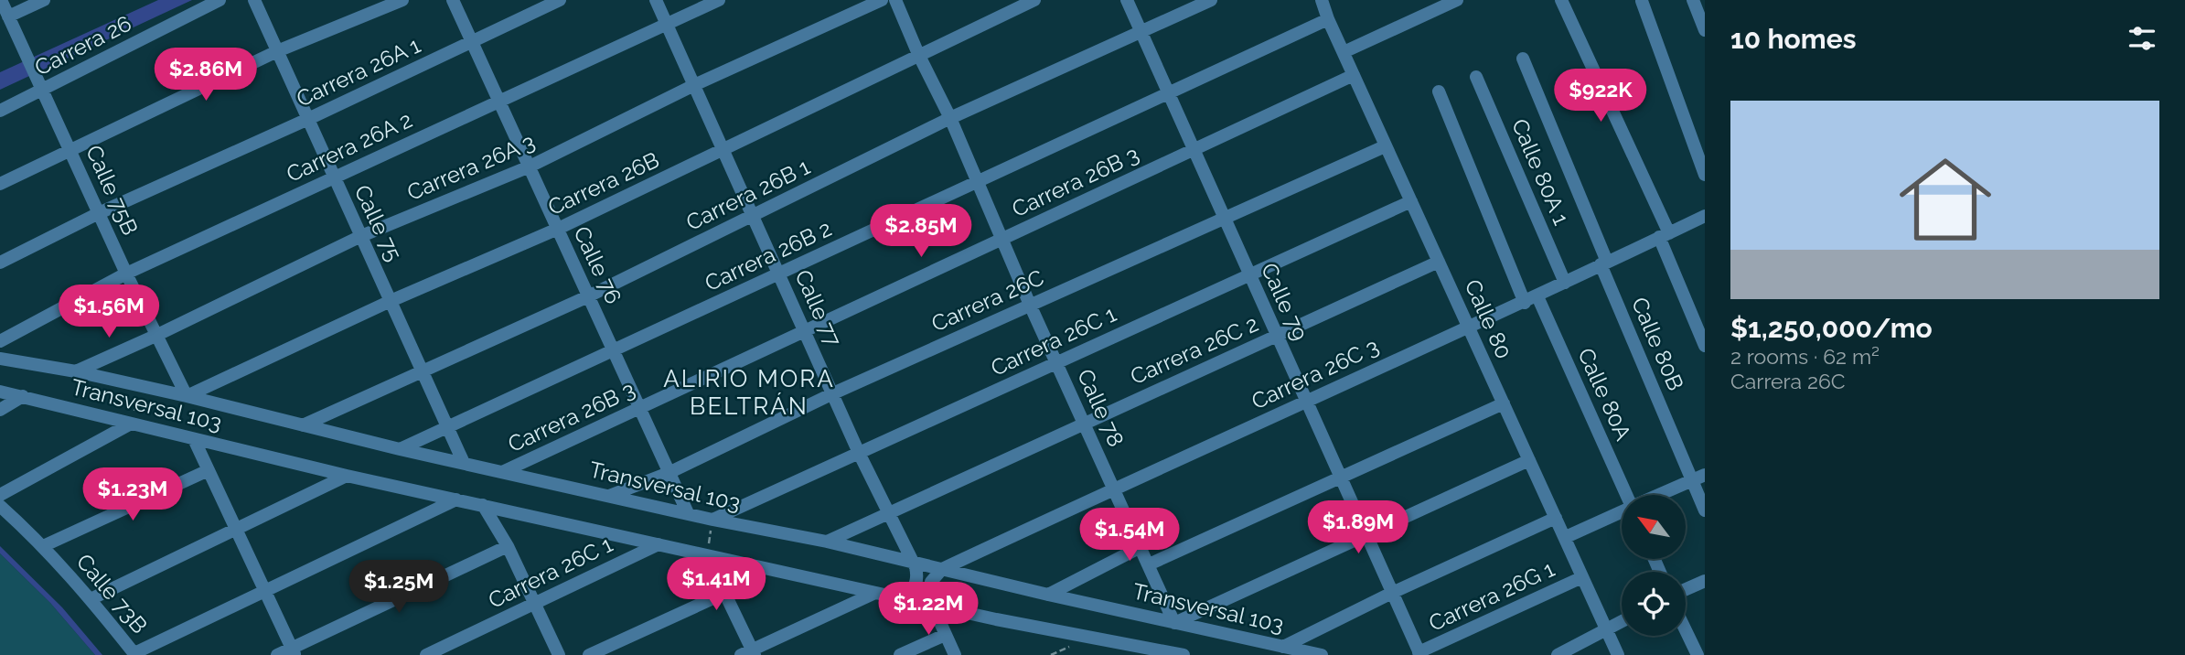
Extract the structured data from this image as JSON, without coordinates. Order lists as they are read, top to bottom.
{
  "streets": {
    "street": [
      "Carrera 26",
      "Carrera 26A 1",
      "Carrera 26A 2",
      "Carrera 26A 3",
      "Calle 80A 1",
      "Carrera 26B 3",
      "Carrera 26B",
      "Calle 75B",
      "Carrera 26B 1",
      "Calle 75",
      "Carrera 26B 2",
      "Calle 76",
      "Carrera 26C",
      "Calle 79",
      "Calle 77",
      "Calle 80",
      "Carrera 26C 1",
      "Calle 80B",
      "Carrera 26C 2",
      "Carrera 26C 3",
      "Calle 80A",
      "Transversal 103",
      "Calle 78",
      "Calle 73B",
      "Carrera 26G 1"
    ]
  },
  "crossings": [
    ["Carrera 26", "Calle 75B"],
    ["Carrera 26A 1", "Calle 75B"],
    ["Carrera 26A 1", "Calle 75"],
    ["Carrera 26A 1", "Calle 76"],
    ["Carrera 26A 2", "Calle 75B"],
    ["Carrera 26A 2", "Calle 75"],
    ["Carrera 26A 2", "Calle 76"],
    ["Carrera 26A 2", "Calle 77"],
    ["Carrera 26A 3", "Calle 75B"],
    ["Carrera 26A 3", "Calle 75"],
    ["Carrera 26A 3", "Calle 76"],
    ["Carrera 26A 3", "Calle 77"],
    ["Carrera 26A 3", "Transversal 103"],
    ["Calle 80A 1", "Carrera 26C 3"],
    ["Carrera 26B 3", "Calle 76"],
    ["Carrera 26B 3", "Calle 79"],
    ["Carrera 26B 3", "Calle 77"],
    ["Carrera 26B 3", "Calle 80"],
    ["Carrera 26B 3", "Transversal 103"],
    ["Carrera 26B 3", "Calle 78"],
    ["Carrera 26B", "Calle 75B"],
    ["Carrera 26B", "Calle 75"],
    ["Carrera 26B", "Calle 76"],
    ["Carrera 26B", "Calle 77"],
    ["Carrera 26B", "Transversal 103"],
    ["Carrera 26B", "Calle 78"],
    ["Calle 75B", "Transversal 103"],
    ["Carrera 26B 1", "Calle 75"],
    ["Carrera 26B 1", "Calle 76"],
    ["Carrera 26B 1", "Calle 79"],
    ["Carrera 26B 1", "Calle 77"],
    ["Carrera 26B 1", "Transversal 103"],
    ["Carrera 26B 1", "Calle 78"],
    ["Calle 75", "Carrera 26B 2"],
    ["Calle 75", "Transversal 103"],
    ["Carrera 26B 2", "Calle 76"],
    ["Carrera 26B 2", "Calle 79"],
    ["Carrera 26B 2", "Calle 77"],
    ["Carrera 26B 2", "Calle 80"],
    ["Carrera 26B 2", "Transversal 103"],
    ["Carrera 26B 2", "Calle 78"],
    ["Calle 76", "Carrera 26C"],
    ["Calle 76", "Transversal 103"],
    ["Carrera 26C", "Calle 79"],
    ["Carrera 26C", "Calle 77"],
    ["Carrera 26C", "Calle 80"],
    ["Carrera 26C", "Transversal 103"],
    ["Carrera 26C", "Calle 78"],
    ["Calle 79", "Carrera 26C 1"],
    ["Calle 79", "Carrera 26C 2"],
    ["Calle 79", "Carrera 26C 3"],
    ["Calle 79", "Carrera 26G 1"],
    ["Calle 77", "Carrera 26C 1"],
    ["Calle 77", "Carrera 26C 2"],
    ["Calle 77", "Transversal 103"],
    ["Calle 80", "Carrera 26C 1"],
    ["Calle 80", "Carrera 26C 2"],
    ["Calle 80", "Carrera 26C 3"],
    ["Calle 80", "Carrera 26G 1"],
    ["Carrera 26C 1", "Transversal 103"],
    ["Carrera 26C 1", "Calle 78"],
    ["Calle 80B", "Carrera 26C 3"],
    ["Carrera 26C 2", "Transversal 103"],
    ["Carrera 26C 2", "Calle 78"],
    ["Carrera 26C 3", "Calle 80A"],
    ["Carrera 26C 3", "Transversal 103"],
    ["Carrera 26C 3", "Calle 78"],
    ["Transversal 103", "Calle 78"]
  ],
  "districts": ["ALIRIO MORA BELTRÁN"],
  "north": "top left",
  "page": {
    "heading": "10 homes",
    "price": [
      "$2.86M",
      "$922K",
      "$2.85M",
      "$1.56M",
      "$1.23M",
      "$1.89M",
      "$1.54M",
      "$1.41M",
      "$1.25M",
      "$1.22M"
    ],
    "list": [
      {
        "name": "$1,250,000/mo",
        "note": "2 rooms · 62 m² · Carrera 26C"
      }
    ]
  }
}
